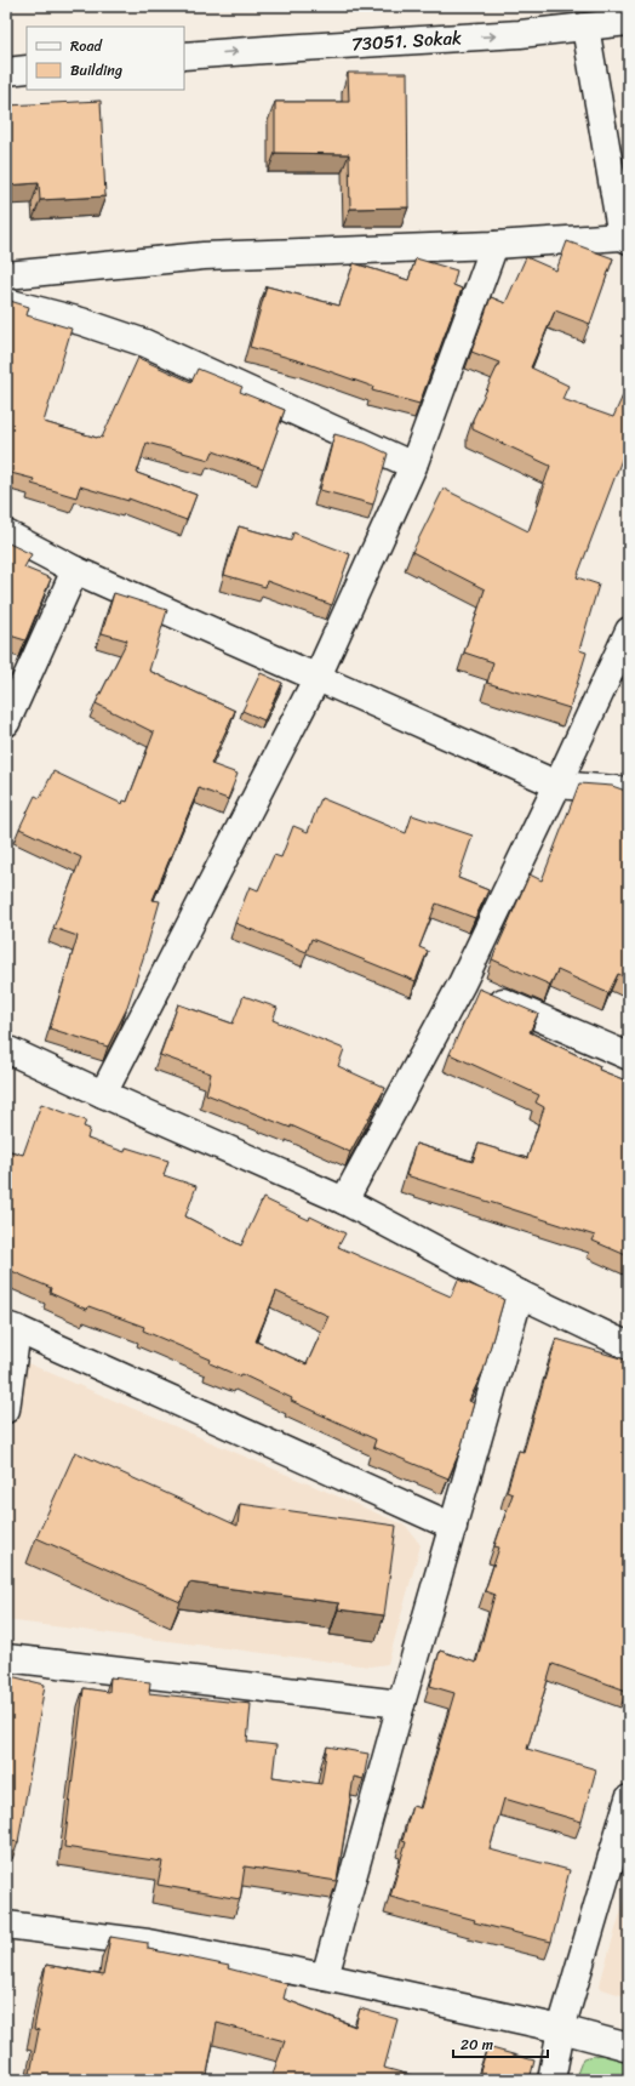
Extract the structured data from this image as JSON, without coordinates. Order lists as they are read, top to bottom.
{
  "streets": {
    "street": ["73051. Sokak"]
  },
  "legend": ["Road", "Building"],
  "scale_bar": "20 m"
}
